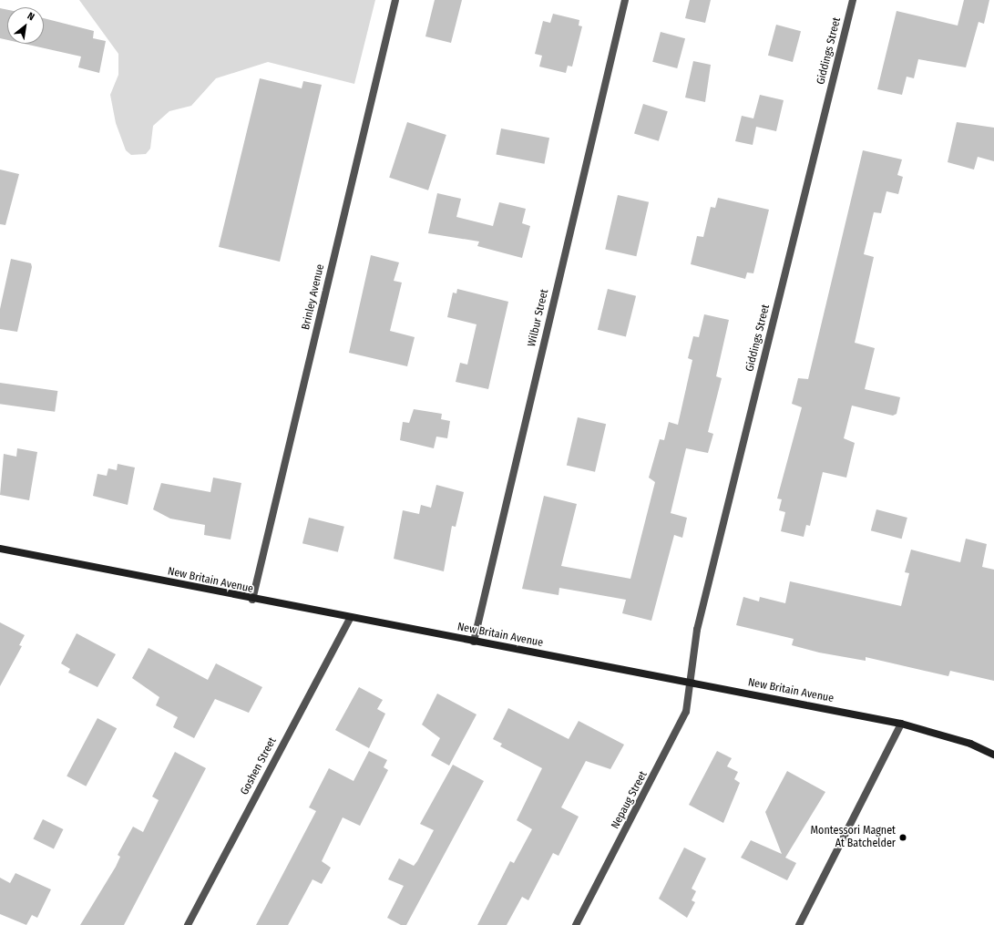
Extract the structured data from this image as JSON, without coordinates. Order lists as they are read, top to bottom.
{
  "streets": {
    "main road": ["New Britain Avenue"],
    "street": [
      "Giddings Street",
      "Brinley Avenue",
      "Wilbur Street",
      "Goshen Street",
      "Nepaug Street"
    ]
  },
  "crossings": [
    ["Giddings Street", "New Britain Avenue"],
    ["Giddings Street", "Nepaug Street"],
    ["Brinley Avenue", "New Britain Avenue"],
    ["Wilbur Street", "New Britain Avenue"],
    ["New Britain Avenue", "Goshen Street"],
    ["New Britain Avenue", "Nepaug Street"]
  ],
  "places": ["Montessori Magnet At Batchelder"],
  "north": "top right"
}
